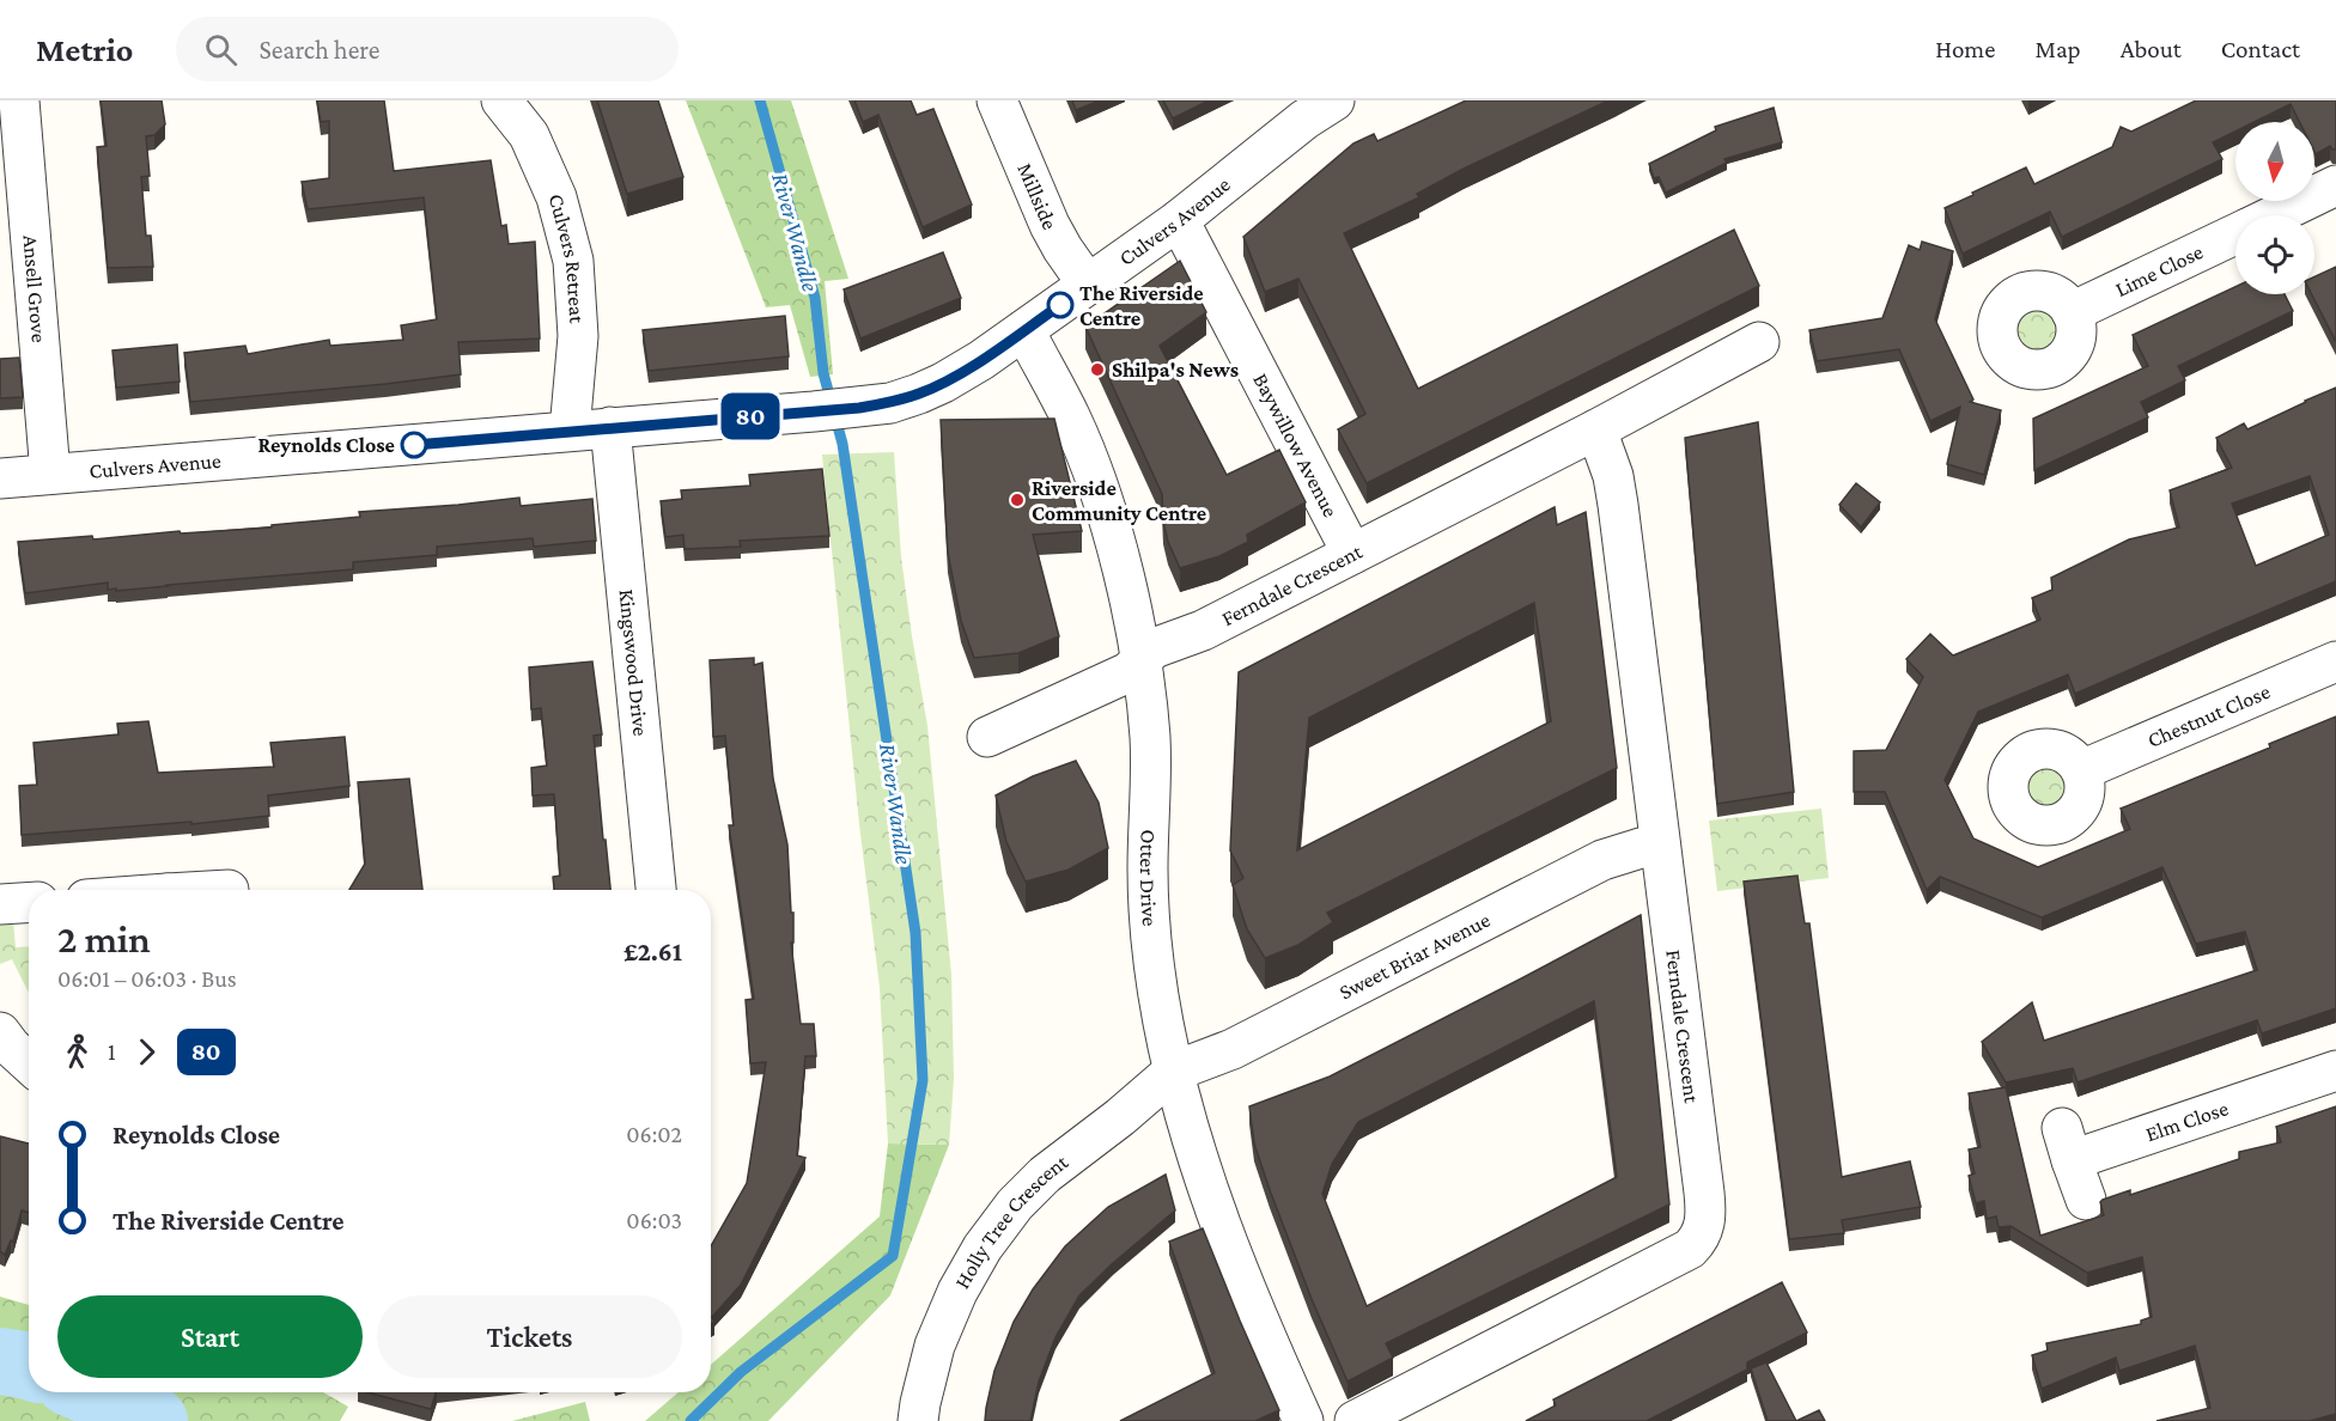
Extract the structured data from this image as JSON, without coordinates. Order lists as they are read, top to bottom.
{
  "streets": {
    "street": [
      "Millside",
      "Culvers Avenue",
      "Culvers Retreat",
      "Lime Close",
      "Ansell Grove",
      "Baywillow Avenue",
      "Ferndale Crescent",
      "Kingswood Drive",
      "Chestnut Close",
      "Otter Drive",
      "Sweet Briar Avenue",
      "Elm Close",
      "Holly Tree Crescent"
    ]
  },
  "crossings": [
    ["Millside", "Culvers Avenue"],
    ["Culvers Avenue", "Culvers Retreat"],
    ["Culvers Avenue", "Ansell Grove"],
    ["Culvers Avenue", "Baywillow Avenue"],
    ["Culvers Avenue", "Kingswood Drive"],
    ["Culvers Avenue", "Otter Drive"],
    ["Baywillow Avenue", "Ferndale Crescent"],
    ["Ferndale Crescent", "Otter Drive"],
    ["Ferndale Crescent", "Sweet Briar Avenue"],
    ["Otter Drive", "Sweet Briar Avenue"],
    ["Otter Drive", "Holly Tree Crescent"],
    ["Sweet Briar Avenue", "Holly Tree Crescent"]
  ],
  "water": ["River Wandle"],
  "places": [
    "The Riverside Centre",
    "Shilpa's News",
    "Reynolds Close",
    "Riverside Community Centre"
  ],
  "lines": ["bus line 80"],
  "north": "bottom",
  "page": {
    "header": "Metrio",
    "search": "Search here",
    "nav": [
      "Home",
      "Map",
      "About",
      "Contact"
    ],
    "on_map": "80",
    "heading": ["2 min", "06:01 – 06:03 · Bus", "£2.61"],
    "legs": ["1", "80"],
    "list": [
      {
        "name": "Reynolds Close",
        "value": "06:02"
      },
      {
        "name": "The Riverside Centre",
        "value": "06:03"
      }
    ],
    "buttons": ["Start", "Tickets"]
  }
}
